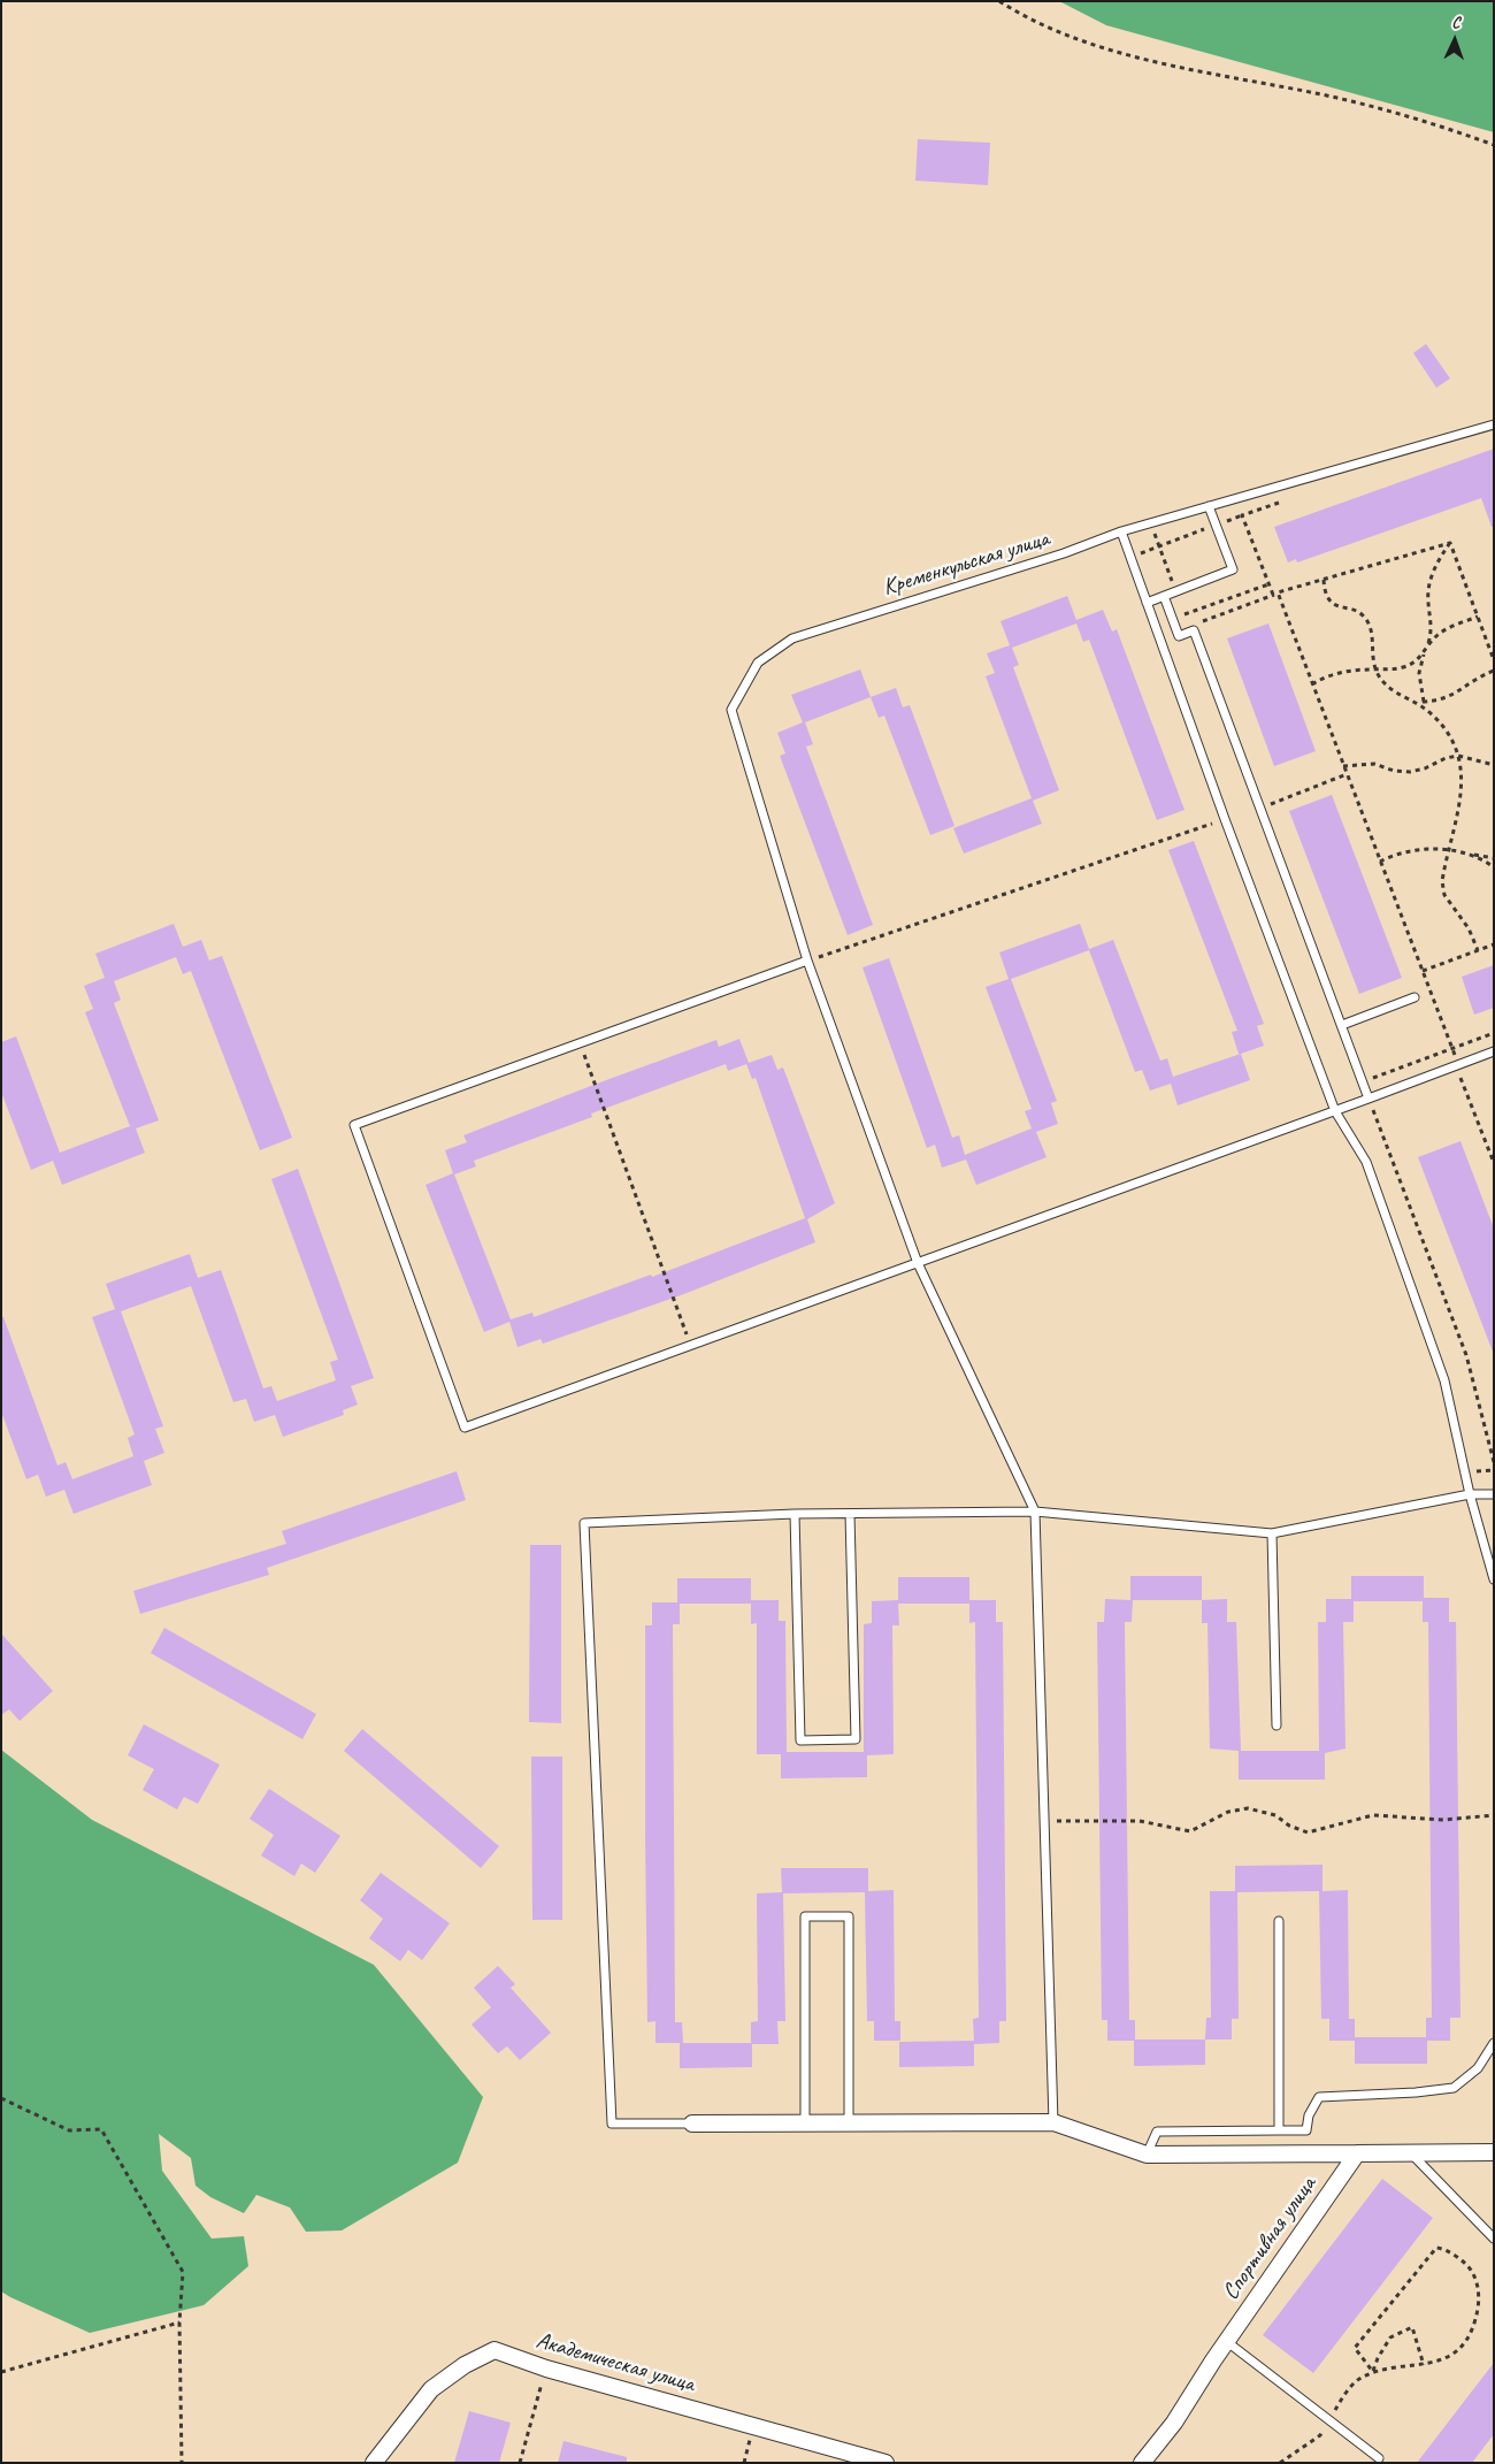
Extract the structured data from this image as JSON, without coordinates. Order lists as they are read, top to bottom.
{
  "streets": {
    "street": ["Спортивная улица", "Академическая улица"],
    "lane": ["Кременкульская улица"]
  },
  "north": "top"
}
